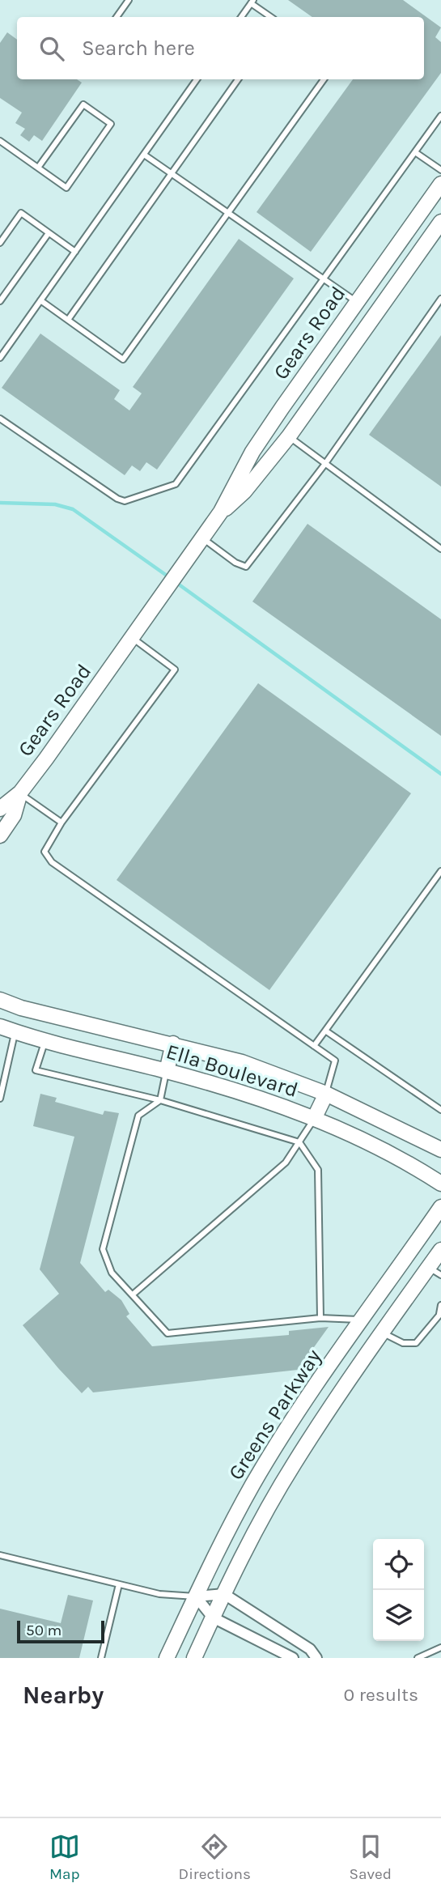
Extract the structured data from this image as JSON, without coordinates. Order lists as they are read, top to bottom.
{
  "streets": {
    "street": ["Gears Road", "Ella Boulevard", "Greens Parkway"]
  },
  "scale_bar": "50 m",
  "page": {
    "search": "Search here",
    "scale": "50 m",
    "heading": ["Nearby", "0 results"],
    "nav": ["Map", "Directions", "Saved"]
  }
}
